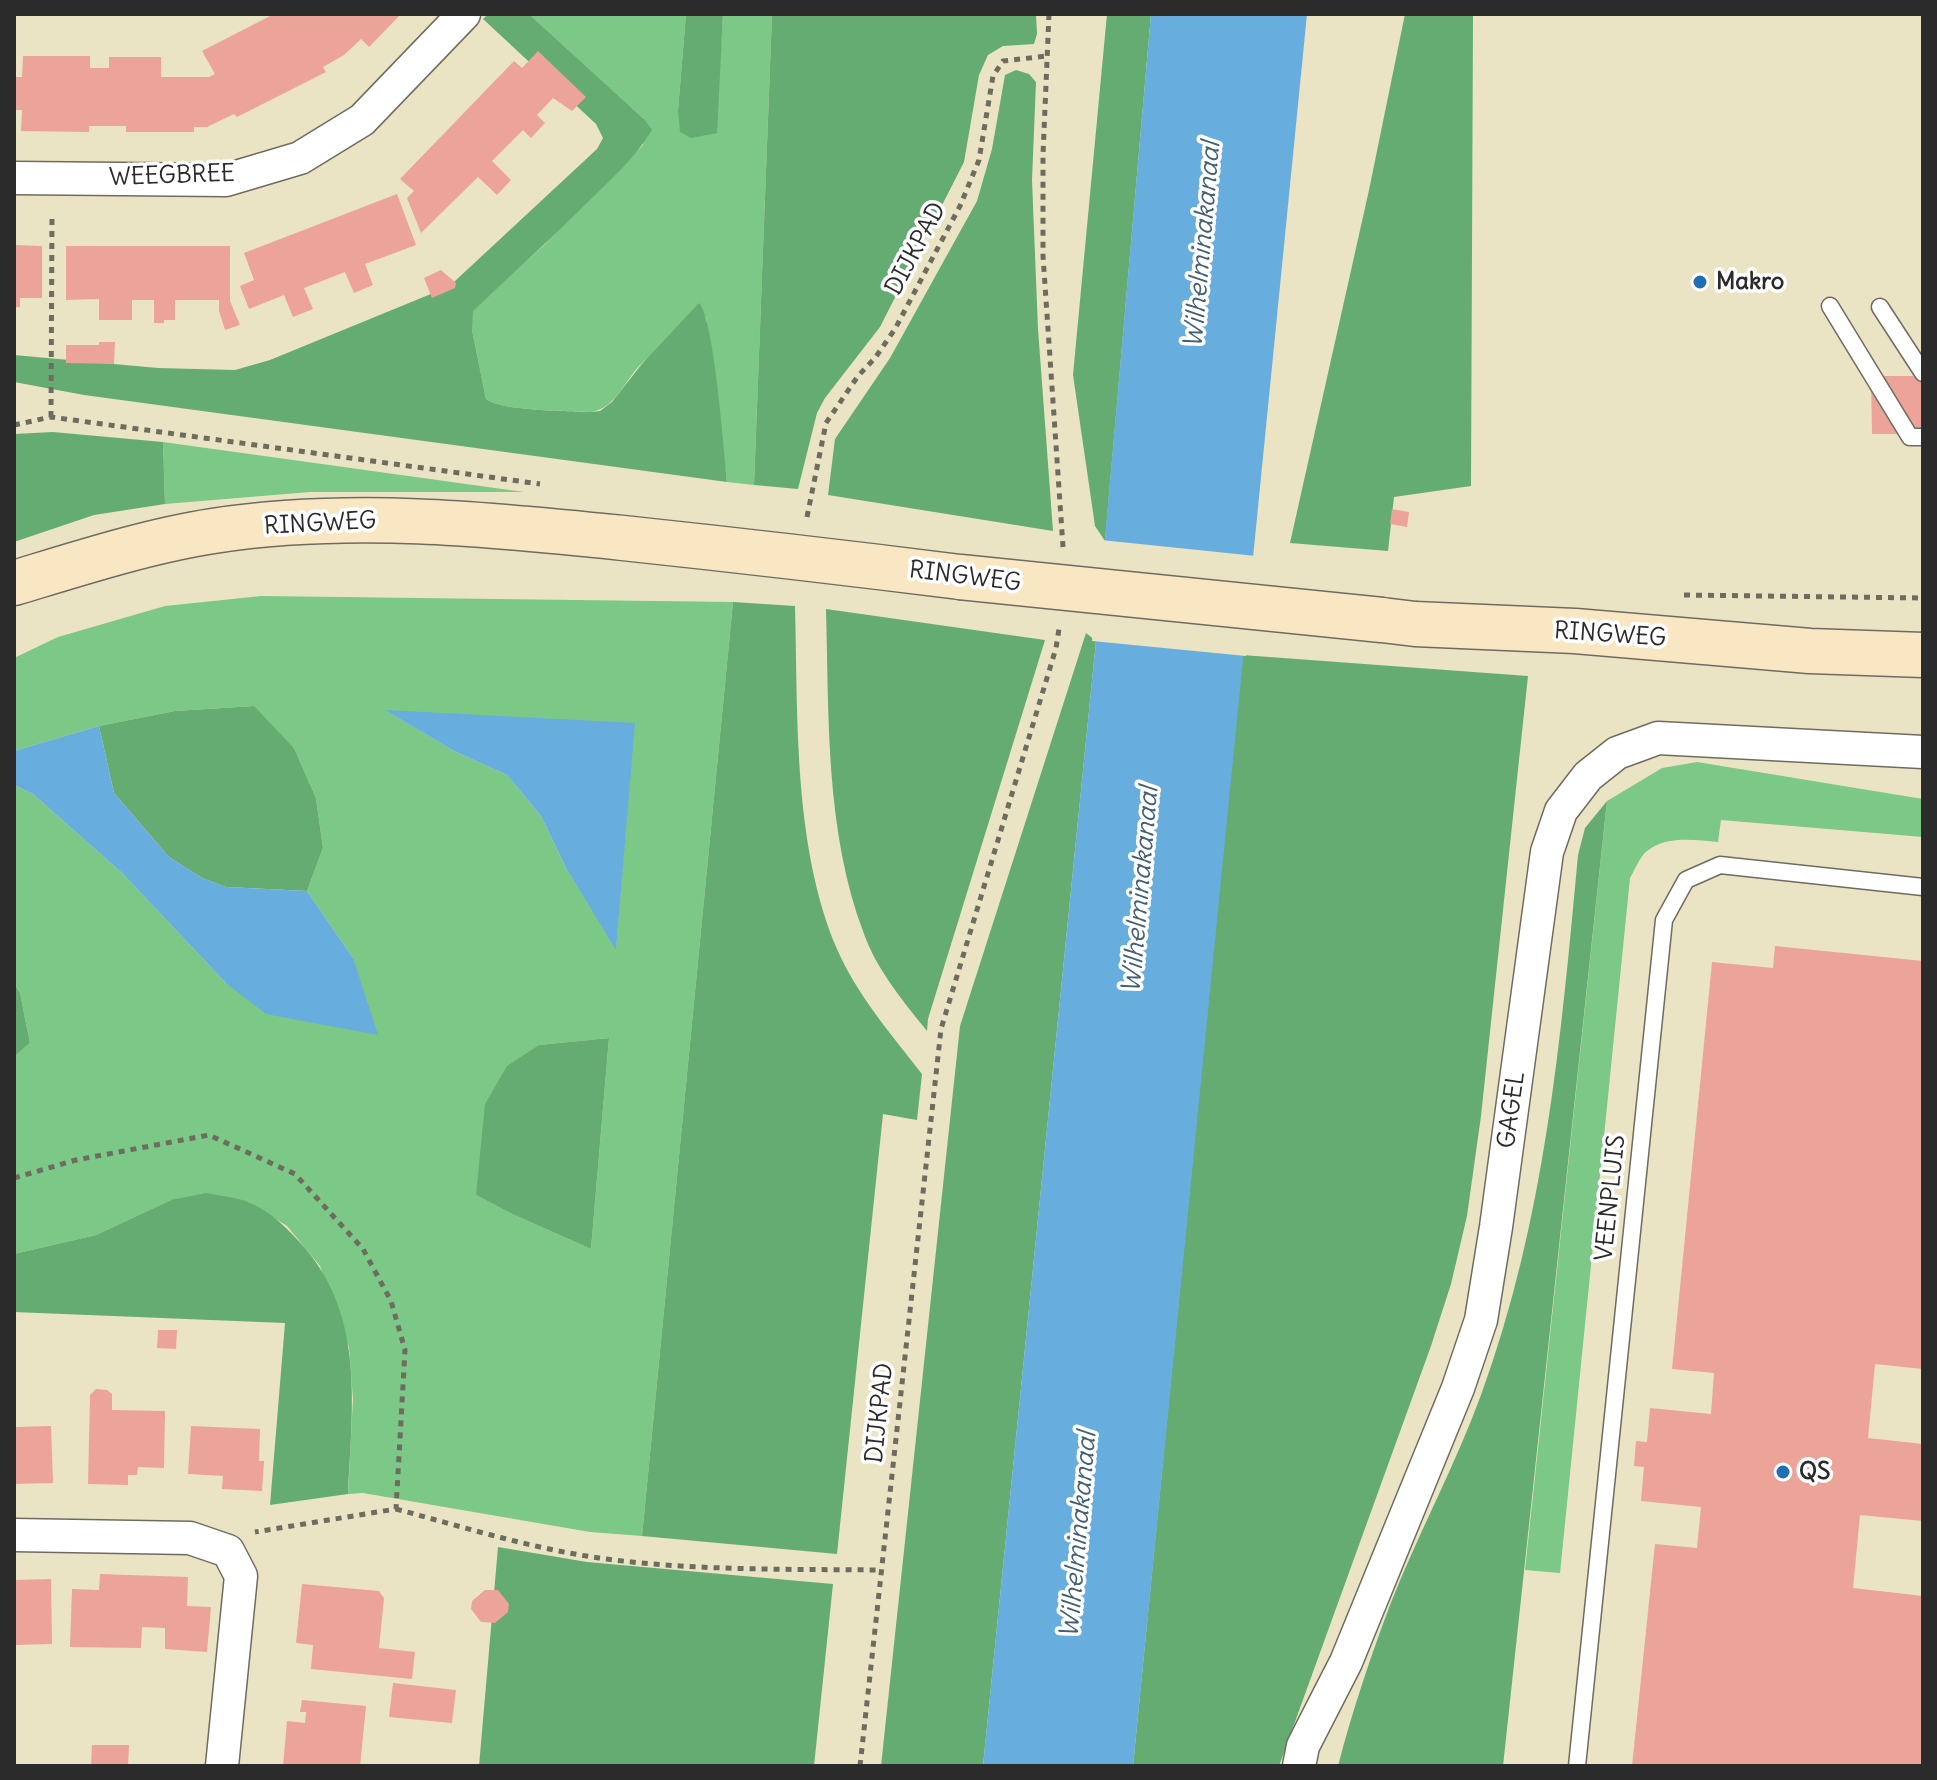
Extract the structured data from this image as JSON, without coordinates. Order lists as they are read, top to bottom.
{
  "streets": {
    "main road": ["RINGWEG"],
    "street": ["WEEGBREE", "GAGEL"],
    "lane": ["VEENPLUIS"],
    "path": ["DIJKPAD"]
  },
  "water": ["Wilhelminakanaal"],
  "places": ["Makro", "QS"]
}
